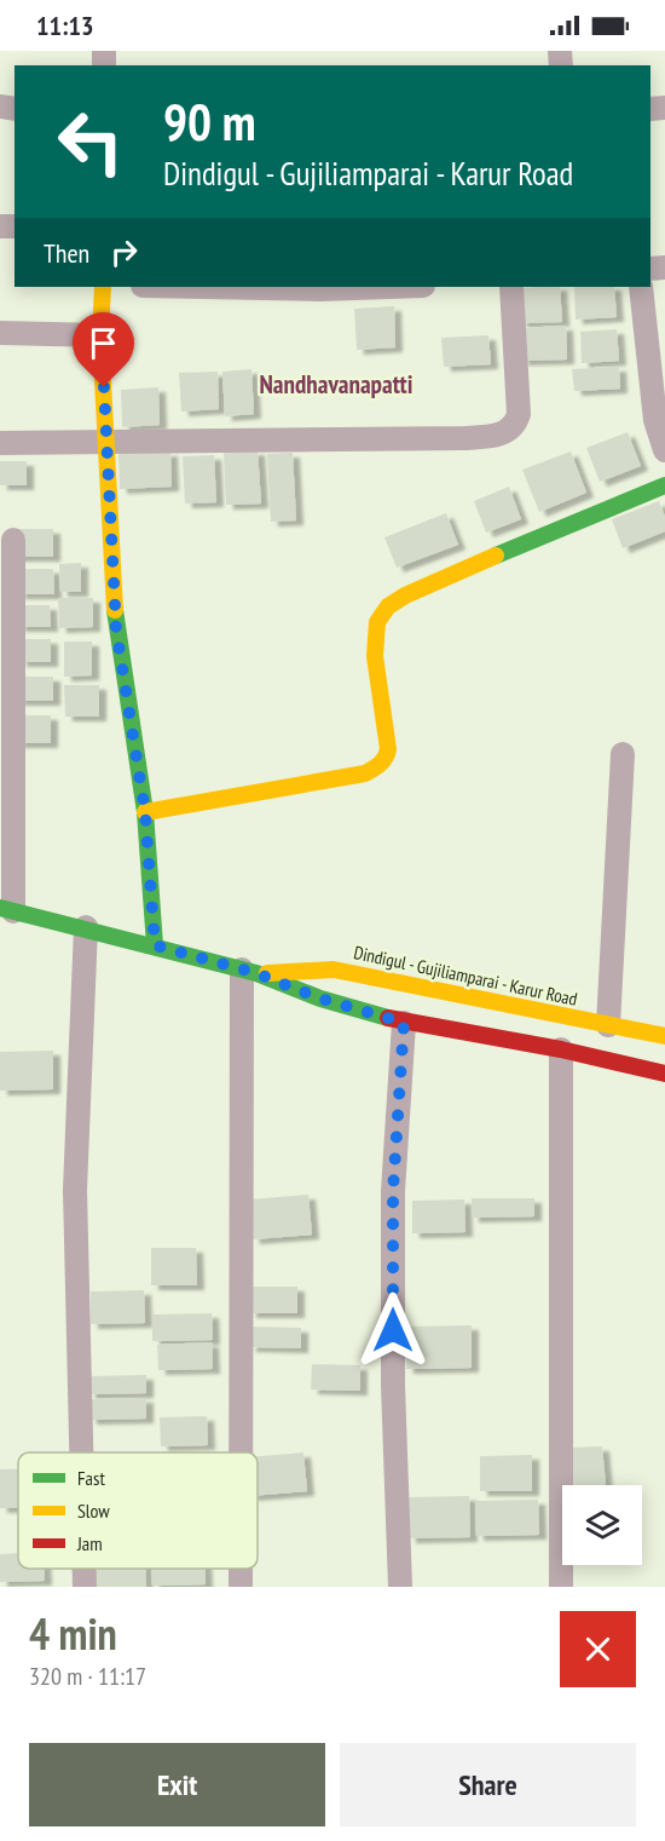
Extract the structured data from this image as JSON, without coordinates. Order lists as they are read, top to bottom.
{
  "streets": {
    "street": ["Dindigul - Gujiliamparai - Karur Road"]
  },
  "districts": ["Nandhavanapatti"],
  "legend": ["Fast", "Slow", "Jam"],
  "page": {
    "status": "11:13",
    "turn": ["90 m", "Dindigul - Gujiliamparai - Karur Road"],
    "then": "Then",
    "heading": ["4 min", "320 m · 11:17"],
    "buttons": ["Exit", "Share"]
  }
}
